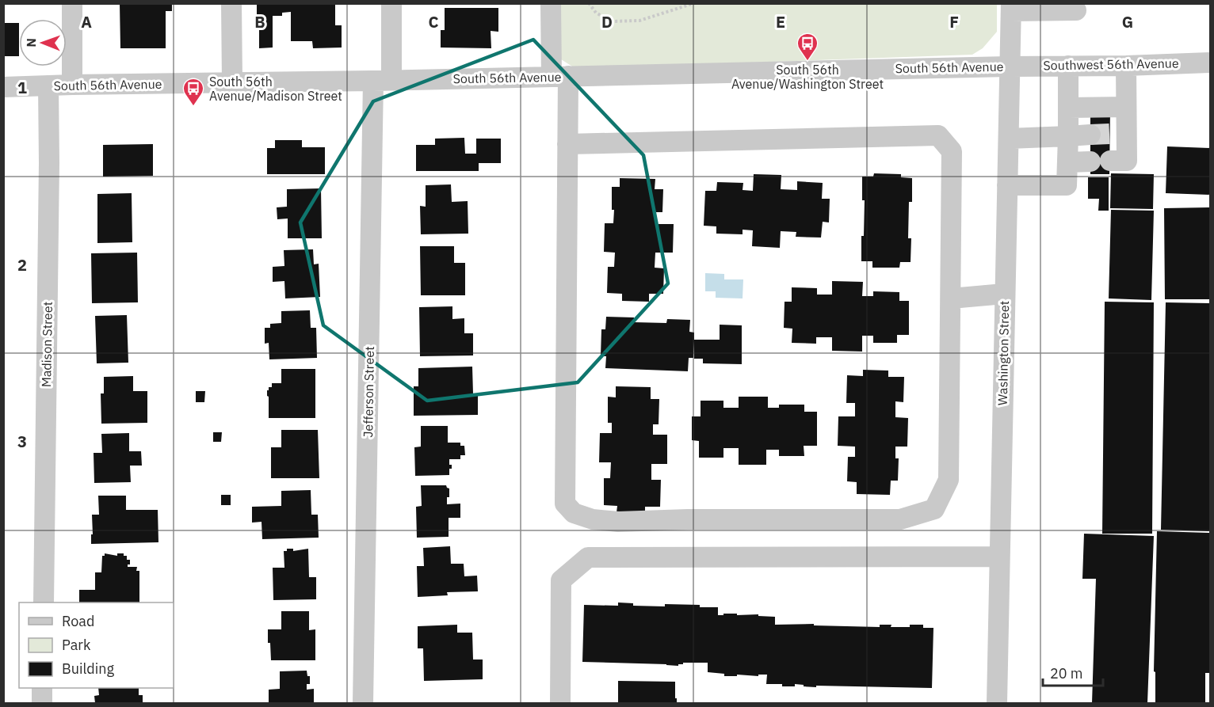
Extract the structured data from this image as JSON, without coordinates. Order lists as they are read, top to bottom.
{
  "streets": {
    "street": [
      "Southwest 56th Avenue",
      "South 56th Avenue",
      "Madison Street",
      "Washington Street",
      "Jefferson Street"
    ]
  },
  "crossings": [
    ["Southwest 56th Avenue", "South 56th Avenue"],
    ["Southwest 56th Avenue", "Washington Street"],
    ["South 56th Avenue", "Madison Street"],
    ["South 56th Avenue", "Washington Street"],
    ["South 56th Avenue", "Jefferson Street"]
  ],
  "places": {
    "bus stop": ["South 56th Avenue/Washington Street", "South 56th Avenue/Madison Street"]
  },
  "legend": ["Road", "Park", "Building"],
  "scale_bar": "20 m",
  "north": "left",
  "grid": {
    "columns": [
      "A",
      "B",
      "C",
      "D",
      "E",
      "F",
      "G"
    ],
    "rows": ["1", "2", "3"]
  }
}
